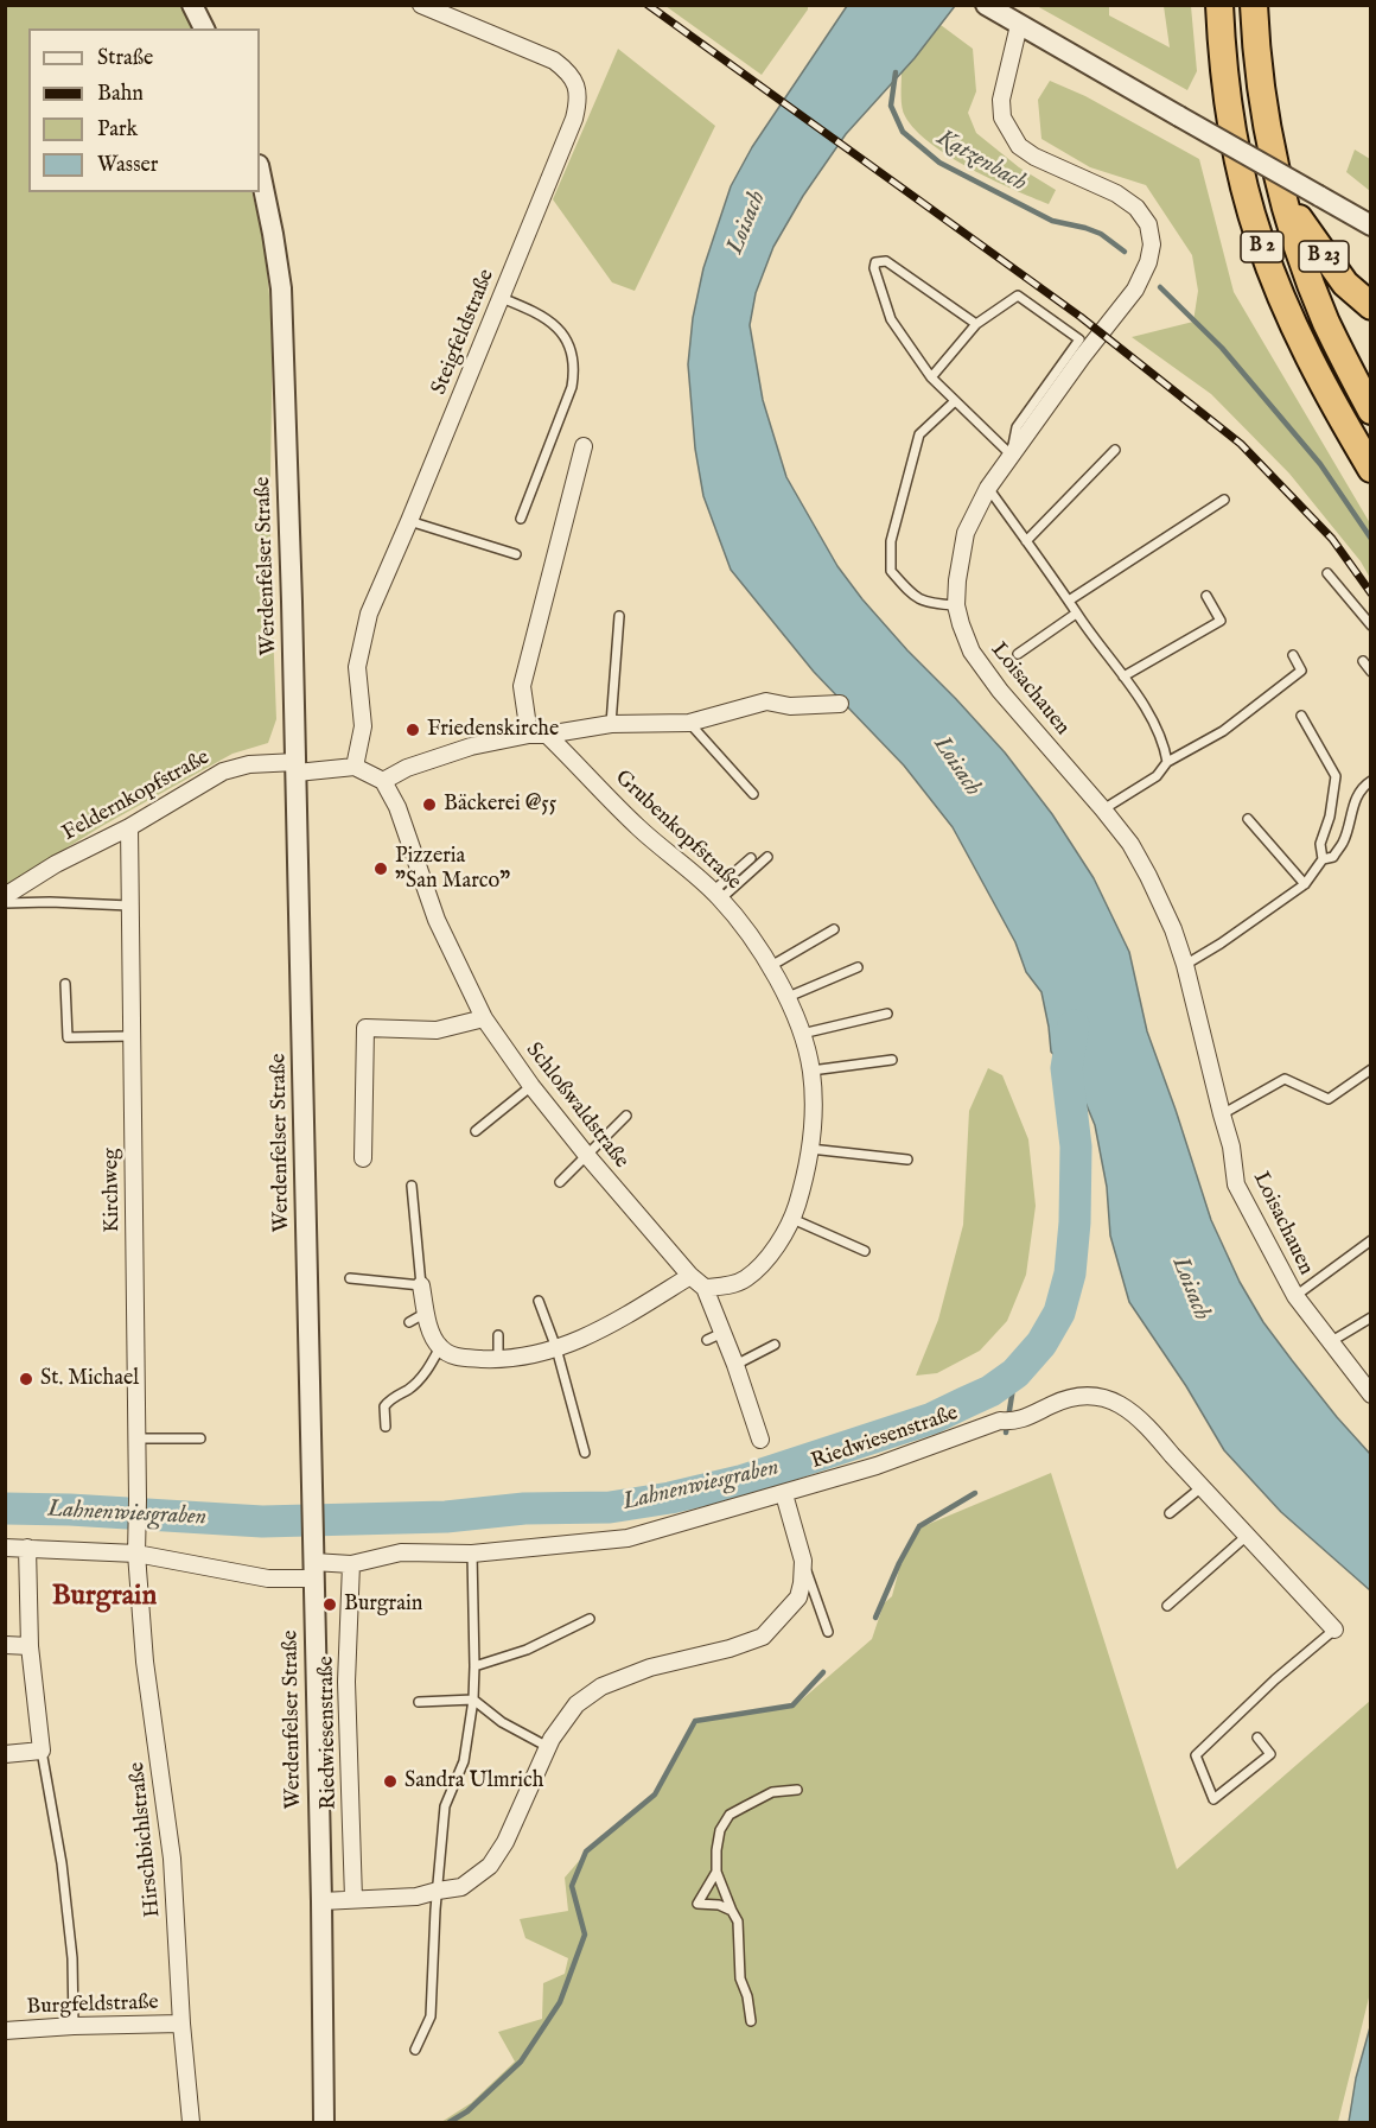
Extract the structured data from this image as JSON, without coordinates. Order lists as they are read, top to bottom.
{
  "streets": {
    "highway": ["B 2", "B 23"],
    "street": [
      "Steigfeldstraße",
      "Werdenfelser Straße",
      "Loisachauen",
      "Feldernkopfstraße",
      "Grubenkopfstraße",
      "Schloßwaldstraße",
      "Kirchweg",
      "Riedwiesenstraße",
      "Hirschbichlstraße",
      "Burgfeldstraße"
    ]
  },
  "crossings": [
    ["B 2", "B 23"],
    ["Steigfeldstraße", "Feldernkopfstraße"],
    ["Werdenfelser Straße", "Feldernkopfstraße"],
    ["Werdenfelser Straße", "Riedwiesenstraße"],
    ["Feldernkopfstraße", "Kirchweg"],
    ["Grubenkopfstraße", "Schloßwaldstraße"],
    ["Kirchweg", "Riedwiesenstraße"],
    ["Kirchweg", "Hirschbichlstraße"],
    ["Riedwiesenstraße", "Hirschbichlstraße"],
    ["Hirschbichlstraße", "Burgfeldstraße"]
  ],
  "districts": ["Burgrain"],
  "water": ["Katzenbach", "Loisach", "Lahnenwiesgraben"],
  "places": [
    "Friedenskirche",
    "Bäckerei @55",
    "Pizzeria \"San Marco\"",
    "St. Michael",
    "Burgrain",
    "Sandra Ulmrich"
  ],
  "legend": [
    "Straße",
    "Bahn",
    "Park",
    "Wasser"
  ]
}
